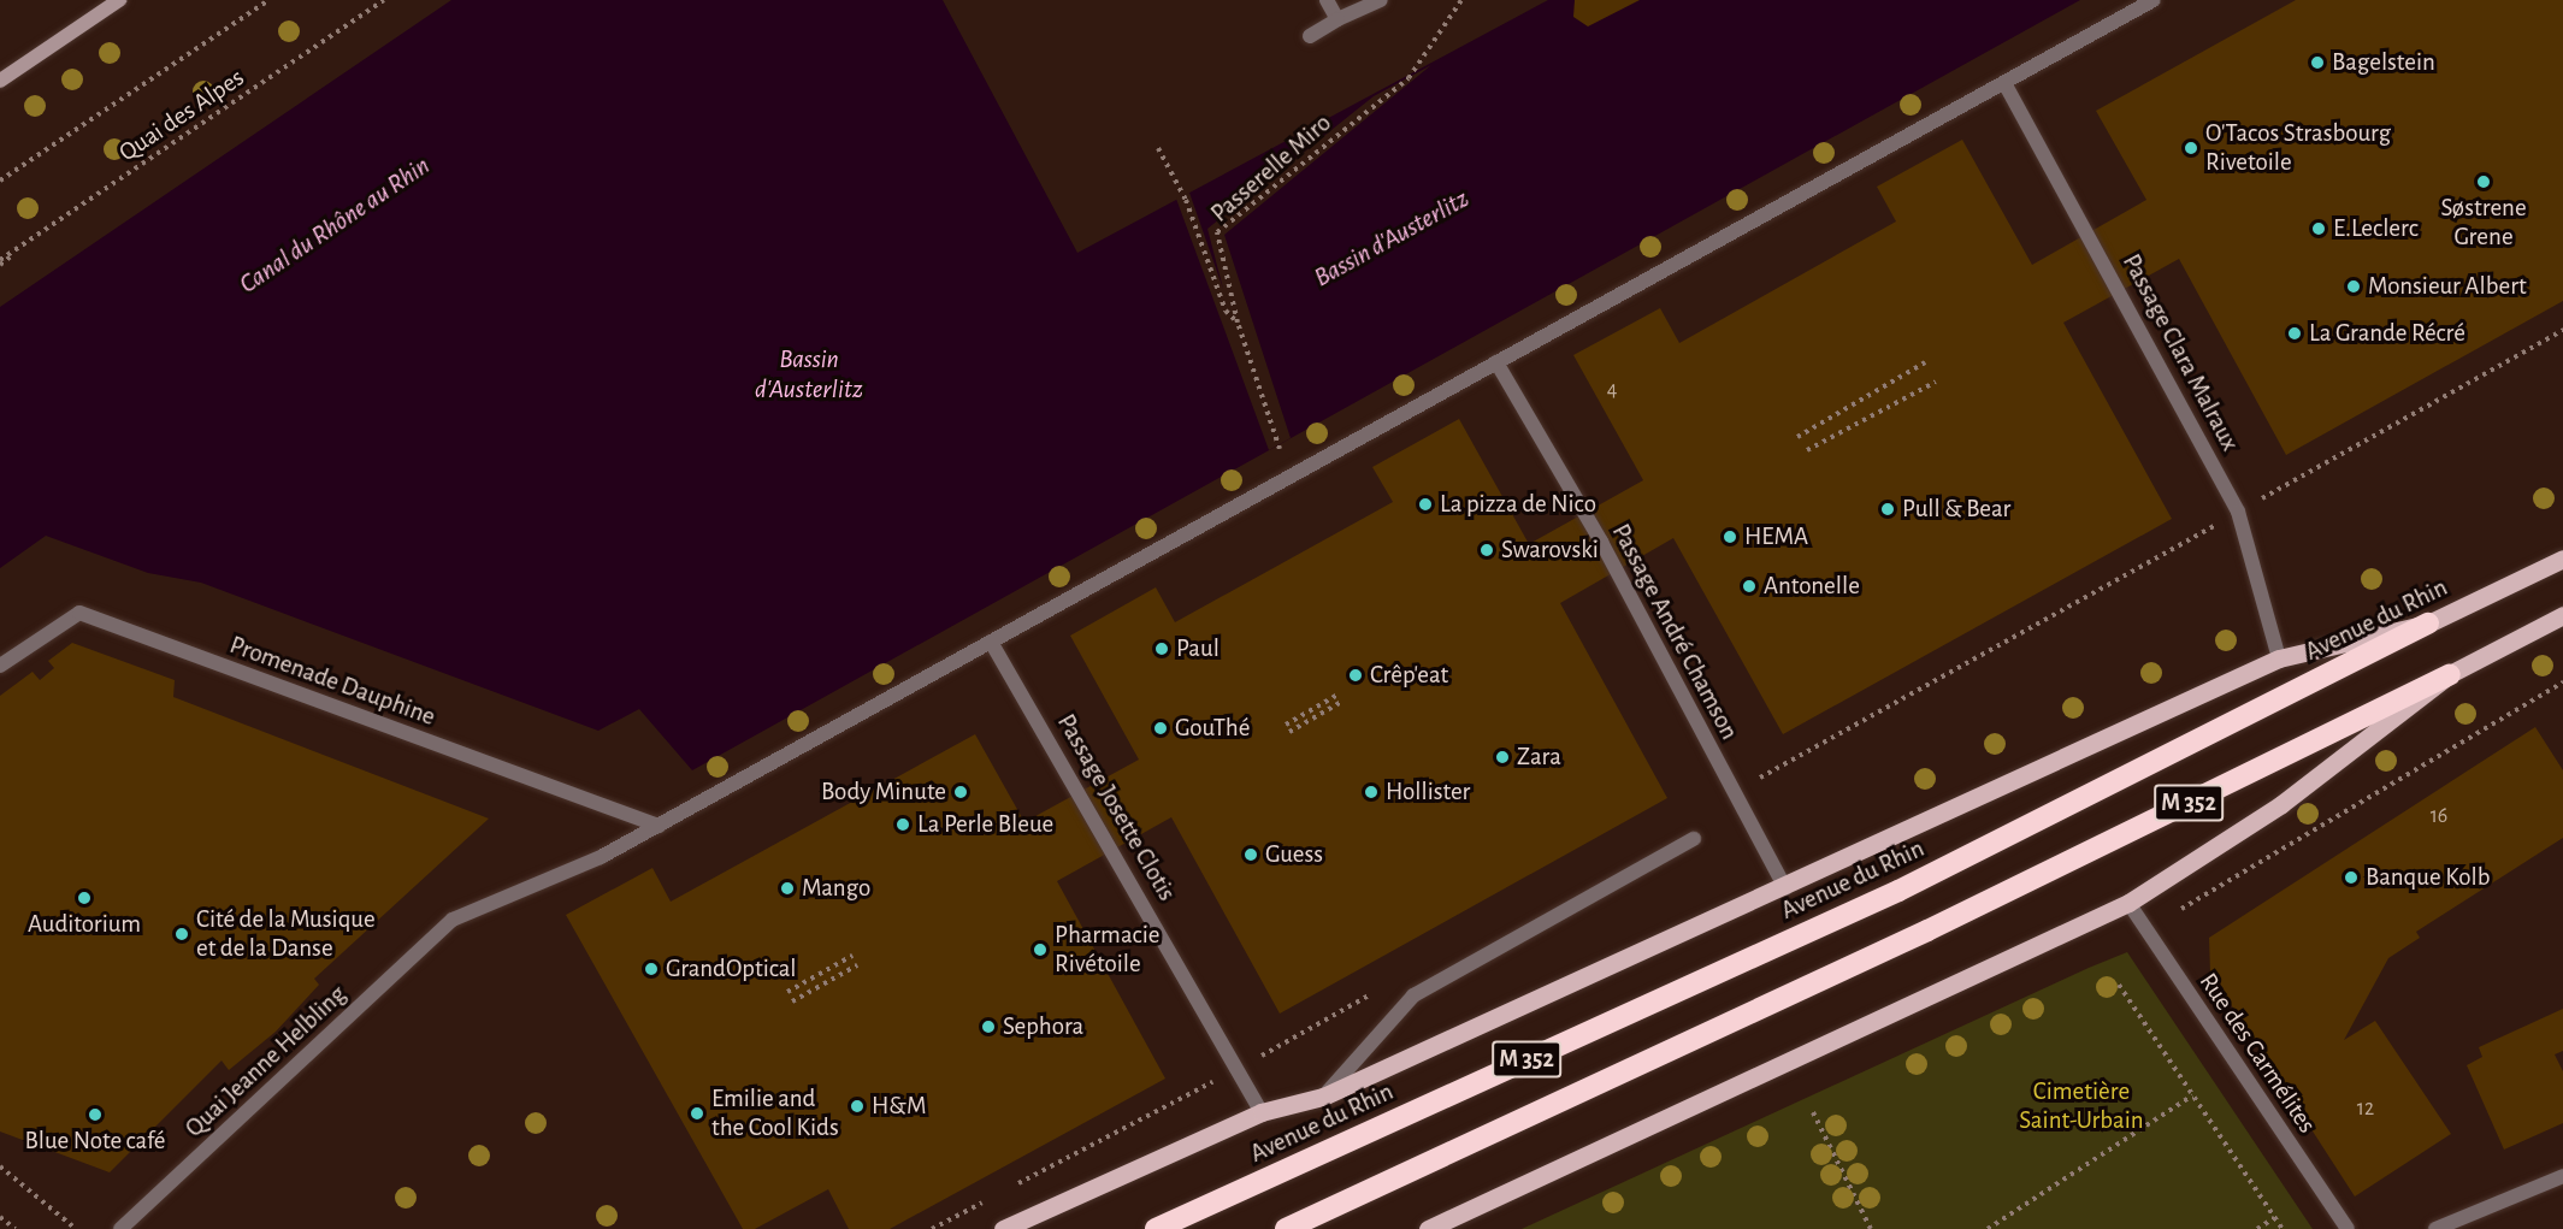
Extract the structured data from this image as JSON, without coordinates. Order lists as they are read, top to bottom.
{
  "streets": {
    "highway": ["Avenue du Rhin", "M 352"],
    "street": [
      "Passage Clara Malraux",
      "Passage André Chamson",
      "Promenade Dauphine",
      "Passage Josette Clotis",
      "Rue des Carmélites",
      "Quai Jeanne Helbling"
    ],
    "path": ["Quai des Alpes", "Passerelle Miro"]
  },
  "crossings": [
    ["Passage Clara Malraux", "Quai Jeanne Helbling"],
    ["Passage André Chamson", "Quai Jeanne Helbling"],
    ["Promenade Dauphine", "Quai Jeanne Helbling"],
    ["Passage Josette Clotis", "Quai Jeanne Helbling"]
  ],
  "water": ["Canal du Rhône au Rhin", "Bassin d'Austerlitz"],
  "parks": ["Cimetière Saint-Urbain"],
  "places": [
    "Bagelstein",
    "O'Tacos Strasbourg Rivetoile",
    "Søstrene Grene",
    "E.Leclerc",
    "Monsieur Albert",
    "La Grande Récré",
    "La pizza de Nico",
    "Pull & Bear",
    "HEMA",
    "Swarovski",
    "Antonelle",
    "Paul",
    "Crêp'eat",
    "GouThé",
    "Zara",
    "Body Minute",
    "Hollister",
    "La Perle Bleue",
    "Guess",
    "Banque Kolb",
    "Mango",
    "Auditorium",
    "Cité de la Musique et de la Danse",
    "Pharmacie Rivétoile",
    "GrandOptical",
    "Sephora",
    "H&M",
    "Emilie and the Cool Kids",
    "Blue Note café"
  ],
  "house_numbers": ["4", "16", "12"]
}
